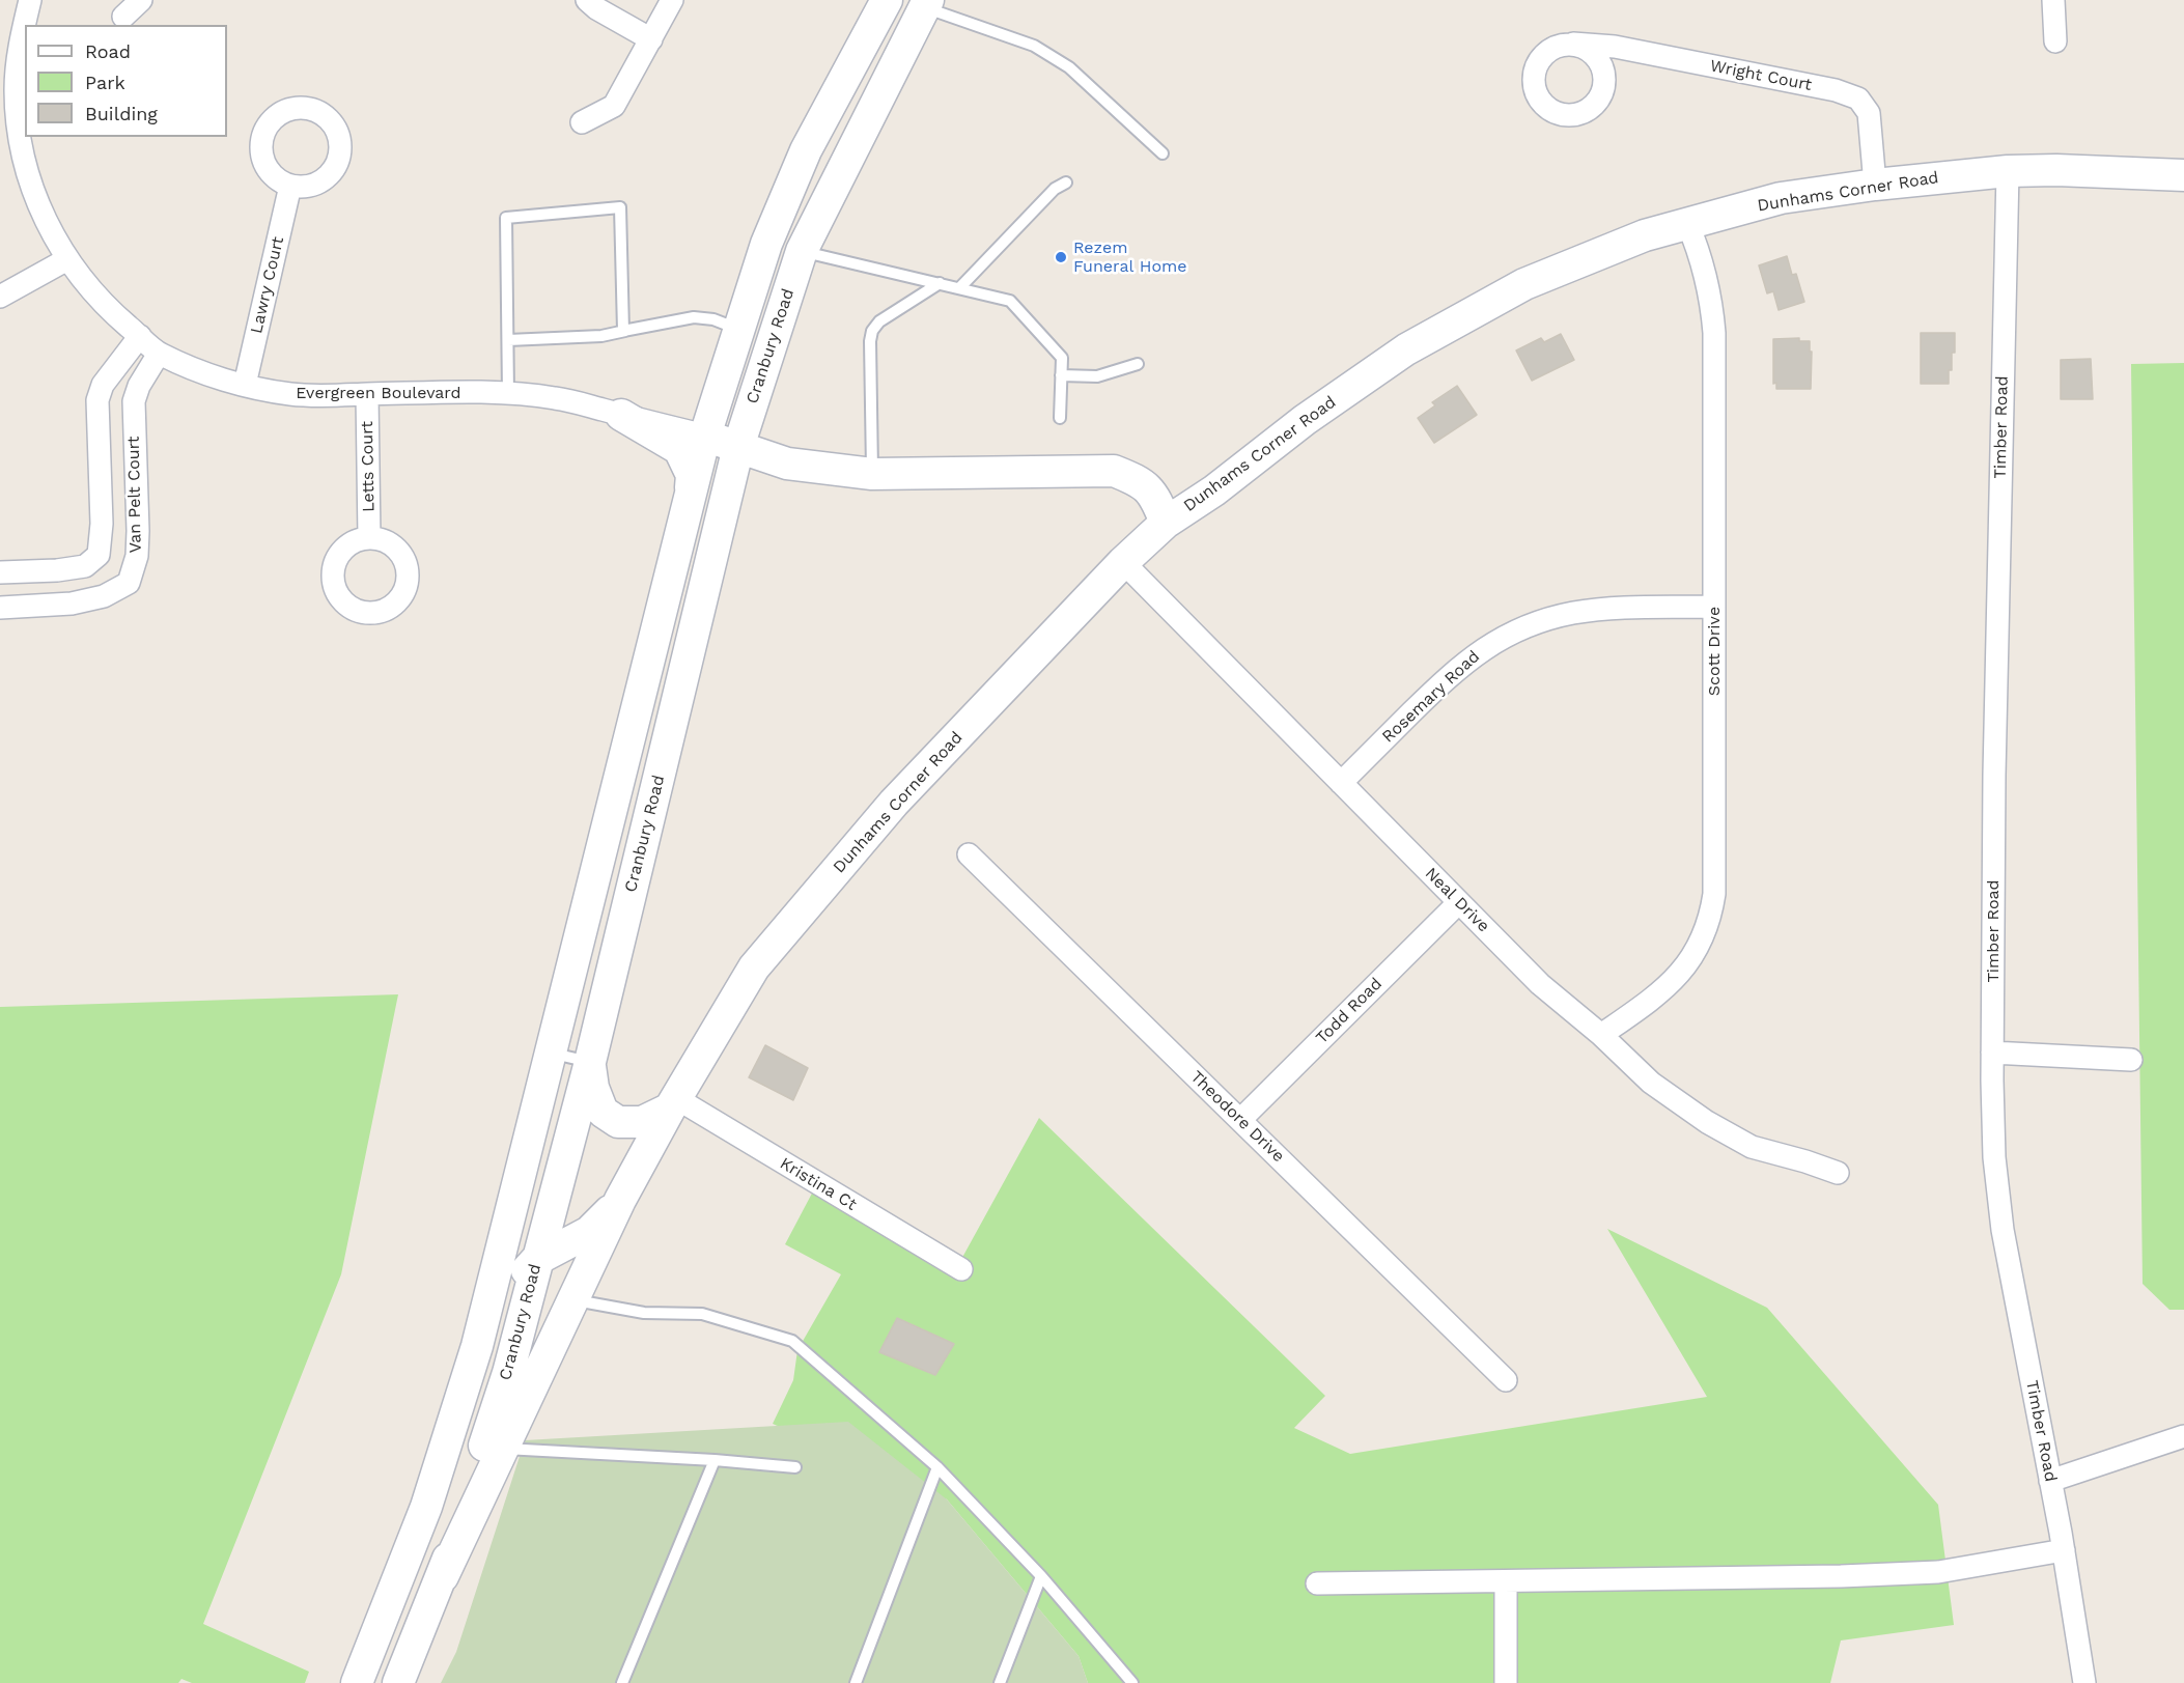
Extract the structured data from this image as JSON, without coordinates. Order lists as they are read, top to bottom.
{
  "streets": {
    "main road": ["Dunhams Corner Road", "Cranbury Road"],
    "street": [
      "Wright Court",
      "Lawry Court",
      "Evergreen Boulevard",
      "Timber Road",
      "Letts Court",
      "Van Pelt Court",
      "Scott Drive",
      "Rosemary Road",
      "Neal Drive",
      "Todd Road",
      "Theodore Drive",
      "Kristina Ct"
    ]
  },
  "crossings": [
    ["Wright Court", "Dunhams Corner Road"],
    ["Dunhams Corner Road", "Timber Road"],
    ["Dunhams Corner Road", "Scott Drive"],
    ["Dunhams Corner Road", "Neal Drive"],
    ["Dunhams Corner Road", "Kristina Ct"],
    ["Lawry Court", "Evergreen Boulevard"],
    ["Cranbury Road", "Evergreen Boulevard"],
    ["Evergreen Boulevard", "Letts Court"],
    ["Evergreen Boulevard", "Van Pelt Court"],
    ["Scott Drive", "Rosemary Road"],
    ["Scott Drive", "Neal Drive"],
    ["Rosemary Road", "Neal Drive"],
    ["Neal Drive", "Todd Road"],
    ["Todd Road", "Theodore Drive"]
  ],
  "places": ["Rezem Funeral Home"],
  "legend": ["Road", "Park", "Building"]
}
